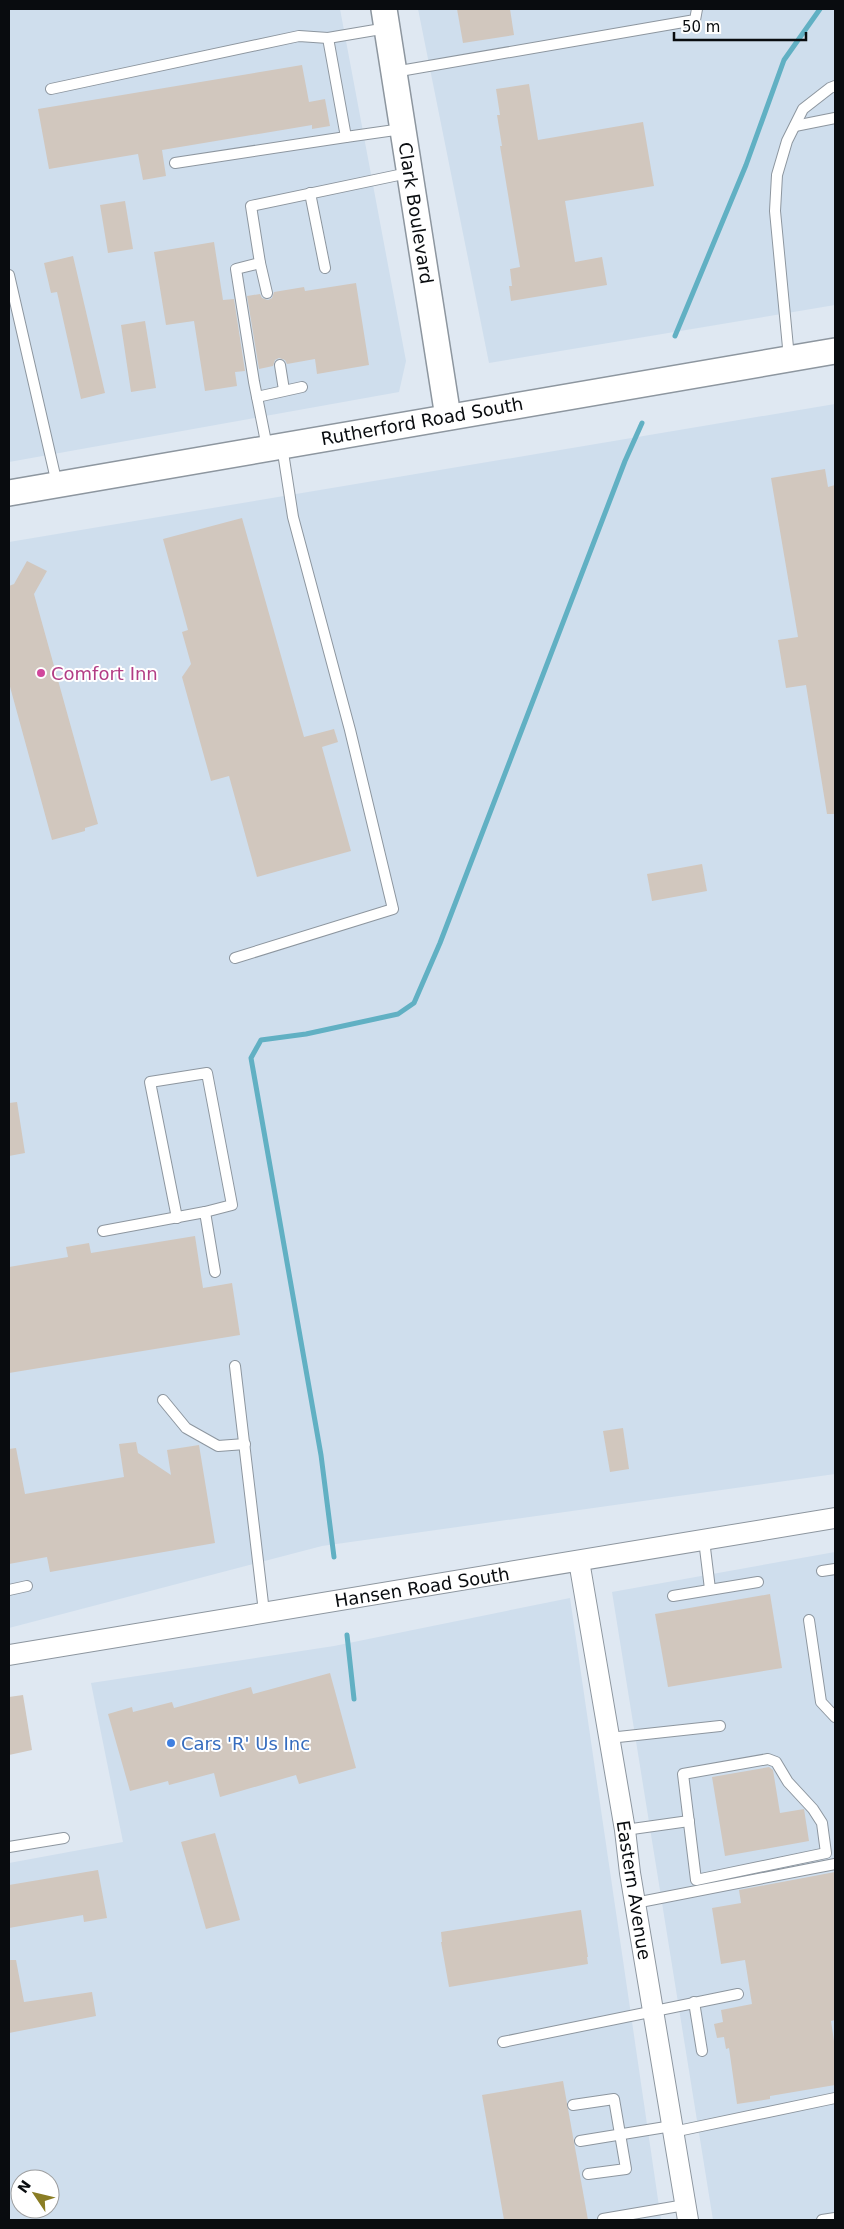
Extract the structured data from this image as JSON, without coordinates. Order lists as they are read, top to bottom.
{
  "streets": {
    "street": [
      "Clark Boulevard",
      "Rutherford Road South",
      "Hansen Road South",
      "Eastern Avenue"
    ]
  },
  "crossings": [
    ["Clark Boulevard", "Rutherford Road South"],
    ["Hansen Road South", "Eastern Avenue"]
  ],
  "places": ["Comfort Inn", "Cars 'R' Us Inc"],
  "scale_bar": "50 m",
  "north": "top left"
}
